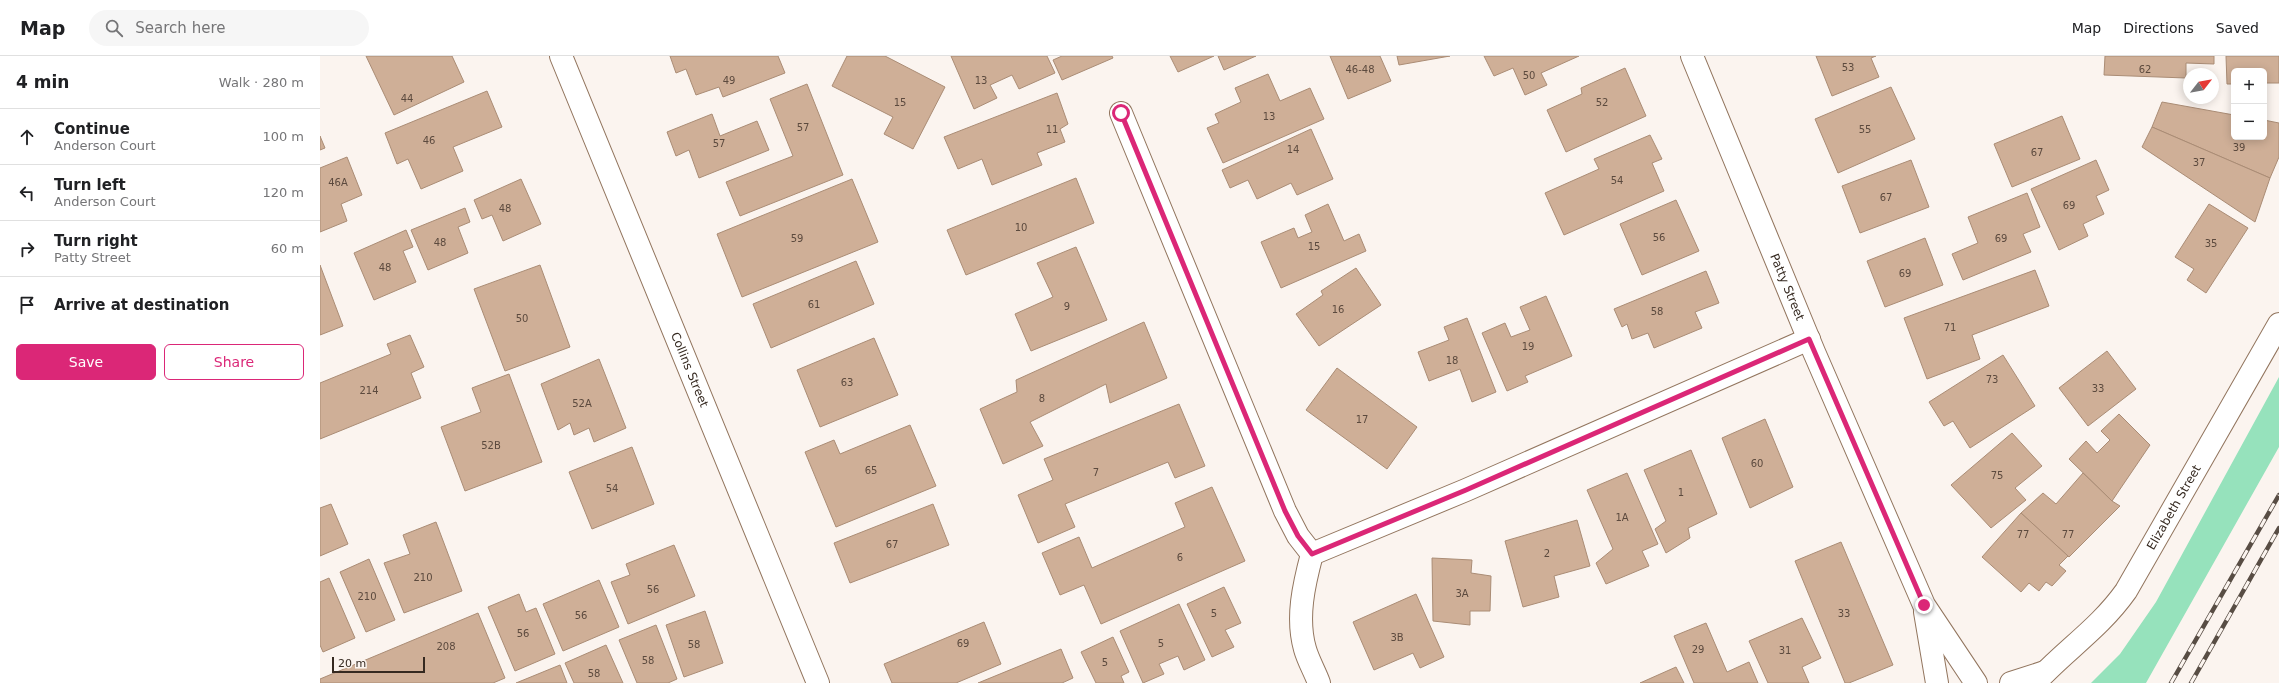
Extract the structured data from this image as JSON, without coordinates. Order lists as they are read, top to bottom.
{
  "streets": {
    "street": ["Patty Street", "Collins Street", "Elizabeth Street"]
  },
  "house_numbers": [
    "53",
    "46-48",
    "62",
    "50",
    "49",
    "13",
    "44",
    "15",
    "52",
    "13",
    "57",
    "11",
    "55",
    "46",
    "57",
    "39",
    "14",
    "67",
    "37",
    "54",
    "46A",
    "67",
    "69",
    "48",
    "10",
    "56",
    "59",
    "69",
    "48",
    "35",
    "15",
    "48",
    "69",
    "61",
    "9",
    "16",
    "58",
    "50",
    "71",
    "19",
    "18",
    "73",
    "63",
    "33",
    "214",
    "8",
    "52A",
    "17",
    "52B",
    "60",
    "65",
    "7",
    "75",
    "54",
    "1",
    "1A",
    "77",
    "77",
    "67",
    "2",
    "6",
    "210",
    "56",
    "3A",
    "210",
    "5",
    "33",
    "56",
    "56",
    "3B",
    "69",
    "5",
    "58",
    "208",
    "29",
    "31",
    "58",
    "5",
    "58"
  ],
  "scale_bar": "20 m",
  "north": "top right",
  "page": {
    "header": "Map",
    "search": "Search here",
    "nav": ["Map", "Directions", "Saved"],
    "heading": ["4 min", "Walk · 280 m"],
    "map_buttons": ["+", "−"],
    "list": [
      ["Continue", "Anderson Court", "100 m"],
      ["Turn left", "Anderson Court", "120 m"],
      ["Turn right", "Patty Street", "60 m"],
      "Arrive at destination"
    ],
    "buttons": ["Save", "Share"],
    "scale": "20 m"
  }
}
